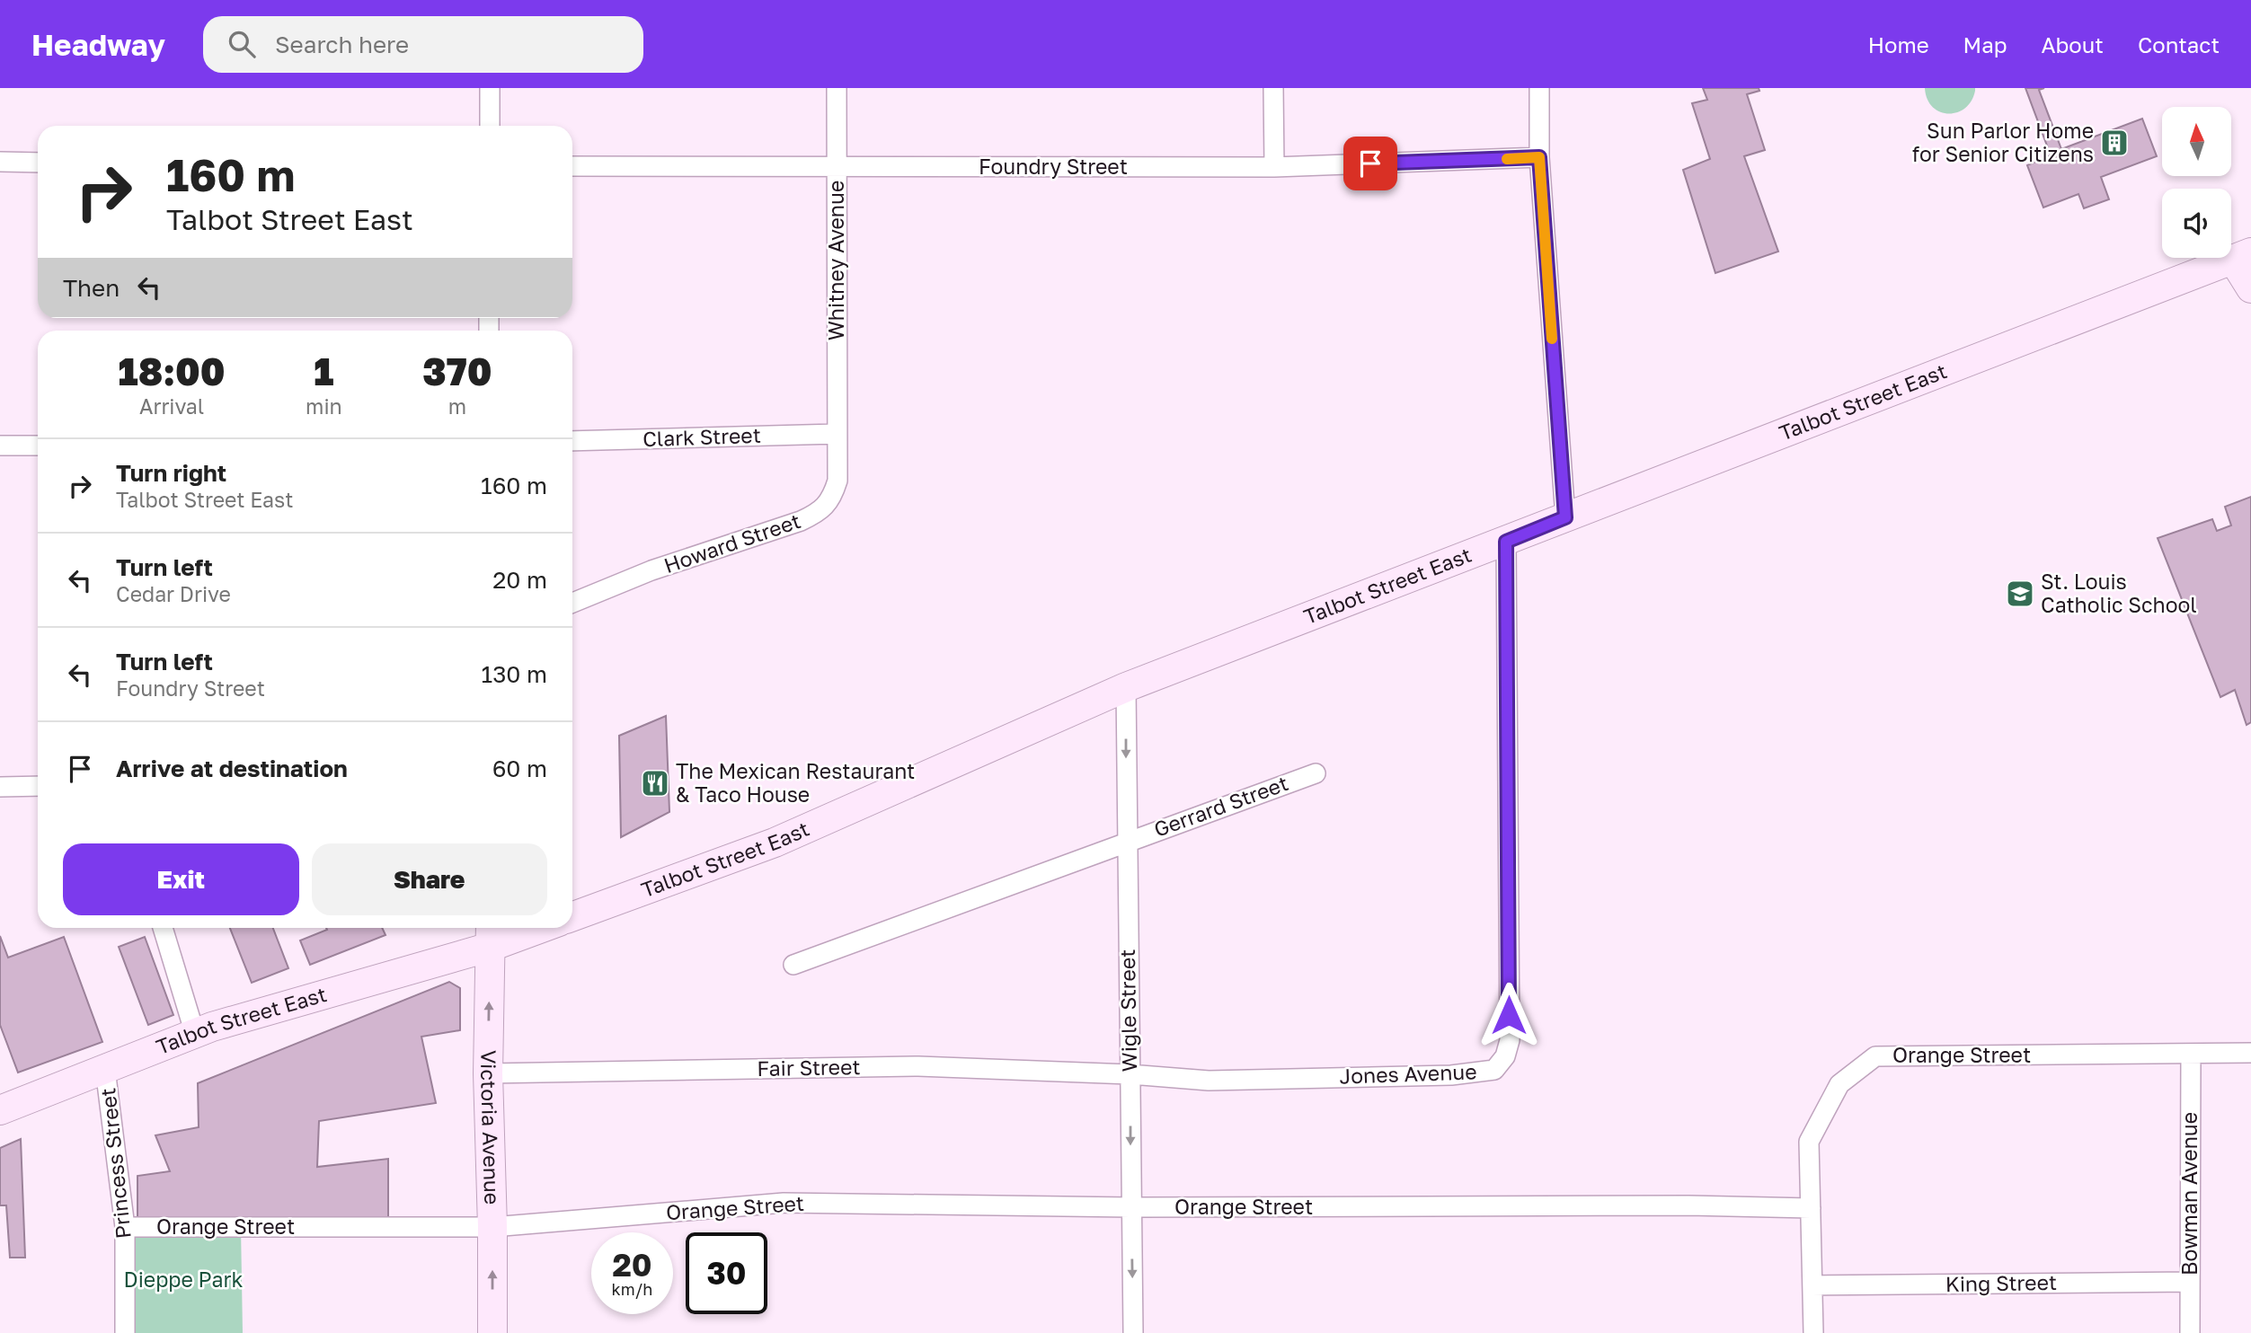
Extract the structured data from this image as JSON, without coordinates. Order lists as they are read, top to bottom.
{
  "streets": {
    "main road": ["Talbot Street East", "Victoria Avenue"],
    "street": [
      "Foundry Street",
      "Whitney Avenue",
      "Clark Street",
      "Howard Street",
      "Gerrard Street",
      "Wigle Street",
      "Orange Street",
      "Fair Street",
      "Jones Avenue",
      "Princess Street",
      "Bowman Avenue",
      "King Street"
    ]
  },
  "crossings": [
    ["Foundry Street", "Whitney Avenue"],
    ["Whitney Avenue", "Clark Street"],
    ["Whitney Avenue", "Howard Street"],
    ["Talbot Street East", "Wigle Street"],
    ["Talbot Street East", "Jones Avenue"],
    ["Talbot Street East", "Victoria Avenue"],
    ["Talbot Street East", "Princess Street"],
    ["Clark Street", "Howard Street"],
    ["Gerrard Street", "Wigle Street"],
    ["Wigle Street", "Orange Street"],
    ["Wigle Street", "Fair Street"],
    ["Wigle Street", "Jones Avenue"],
    ["Orange Street", "Victoria Avenue"],
    ["Orange Street", "Princess Street"],
    ["Orange Street", "Bowman Avenue"],
    ["Fair Street", "Jones Avenue"],
    ["Fair Street", "Victoria Avenue"],
    ["Bowman Avenue", "King Street"]
  ],
  "one_way": ["Wigle Street", "Victoria Avenue"],
  "parks": ["Dieppe Park"],
  "places": {
    "building": ["Sun Parlor Home for Senior Citizens"],
    "school or university": ["St. Louis Catholic School"],
    "restaurant": ["The Mexican Restaurant & Taco House"]
  },
  "north": "top",
  "page": {
    "header": "Headway",
    "search": "Search here",
    "nav": [
      "Home",
      "Map",
      "About",
      "Contact"
    ],
    "turn": ["160 m", "Talbot Street East"],
    "then": "Then",
    "eta": [
      "18:00",
      "Arrival",
      "1",
      "min",
      "370",
      "m"
    ],
    "list": [
      {
        "name": "Turn right",
        "note": "Talbot Street East",
        "value": "160 m"
      },
      {
        "name": "Turn left",
        "note": "Cedar Drive",
        "value": "20 m"
      },
      {
        "name": "Turn left",
        "note": "Foundry Street",
        "value": "130 m"
      },
      {
        "name": "Arrive at destination",
        "value": "60 m"
      }
    ],
    "buttons": ["Exit", "Share"],
    "speed": "20 km/h",
    "limit": "30"
  }
}
